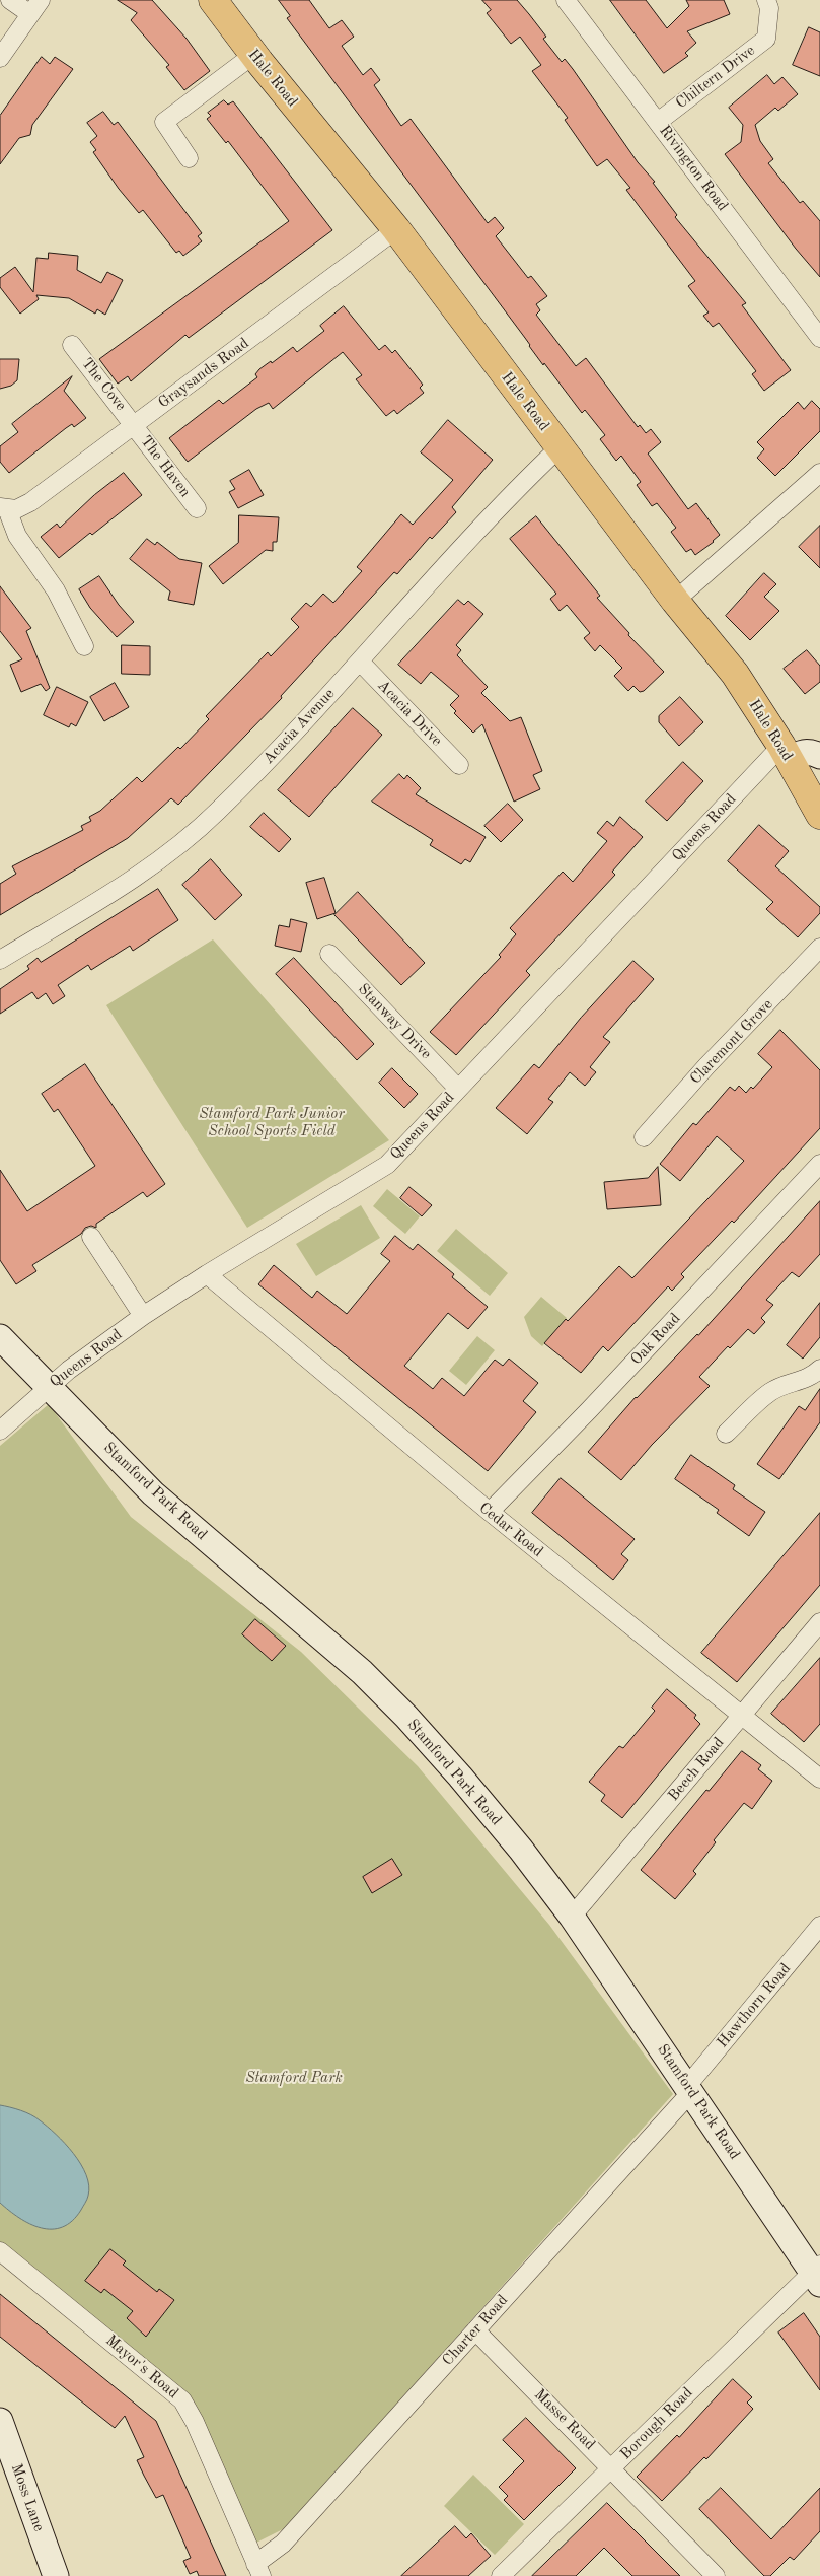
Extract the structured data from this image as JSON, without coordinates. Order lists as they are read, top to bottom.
{
  "streets": {
    "main road": ["Hale Road"],
    "street": [
      "Chiltern Drive",
      "Rivington Road",
      "Graysands Road",
      "The Cove",
      "The Haven",
      "Acacia Drive",
      "Acacia Avenue",
      "Queens Road",
      "Stanway Drive",
      "Claremont Grove",
      "Oak Road",
      "Stamford Park Road",
      "Cedar Road",
      "Beech Road",
      "Hawthorn Road",
      "Charter Road",
      "Mayor's Road",
      "Masse Road",
      "Borough Road",
      "Moss Lane"
    ]
  },
  "crossings": [
    ["Chiltern Drive", "Rivington Road"],
    ["Hale Road", "Graysands Road"],
    ["Hale Road", "Acacia Avenue"],
    ["Hale Road", "Queens Road"],
    ["Graysands Road", "The Cove"],
    ["Graysands Road", "The Haven"],
    ["The Cove", "The Haven"],
    ["Acacia Drive", "Acacia Avenue"],
    ["Queens Road", "Stanway Drive"],
    ["Queens Road", "Stamford Park Road"],
    ["Queens Road", "Cedar Road"],
    ["Oak Road", "Cedar Road"],
    ["Stamford Park Road", "Beech Road"],
    ["Stamford Park Road", "Hawthorn Road"],
    ["Stamford Park Road", "Charter Road"],
    ["Stamford Park Road", "Borough Road"],
    ["Cedar Road", "Beech Road"],
    ["Hawthorn Road", "Charter Road"],
    ["Charter Road", "Mayor's Road"],
    ["Charter Road", "Masse Road"],
    ["Masse Road", "Borough Road"]
  ],
  "parks": ["Stamford Park Junior School Sports Field", "Stamford Park"]
}
